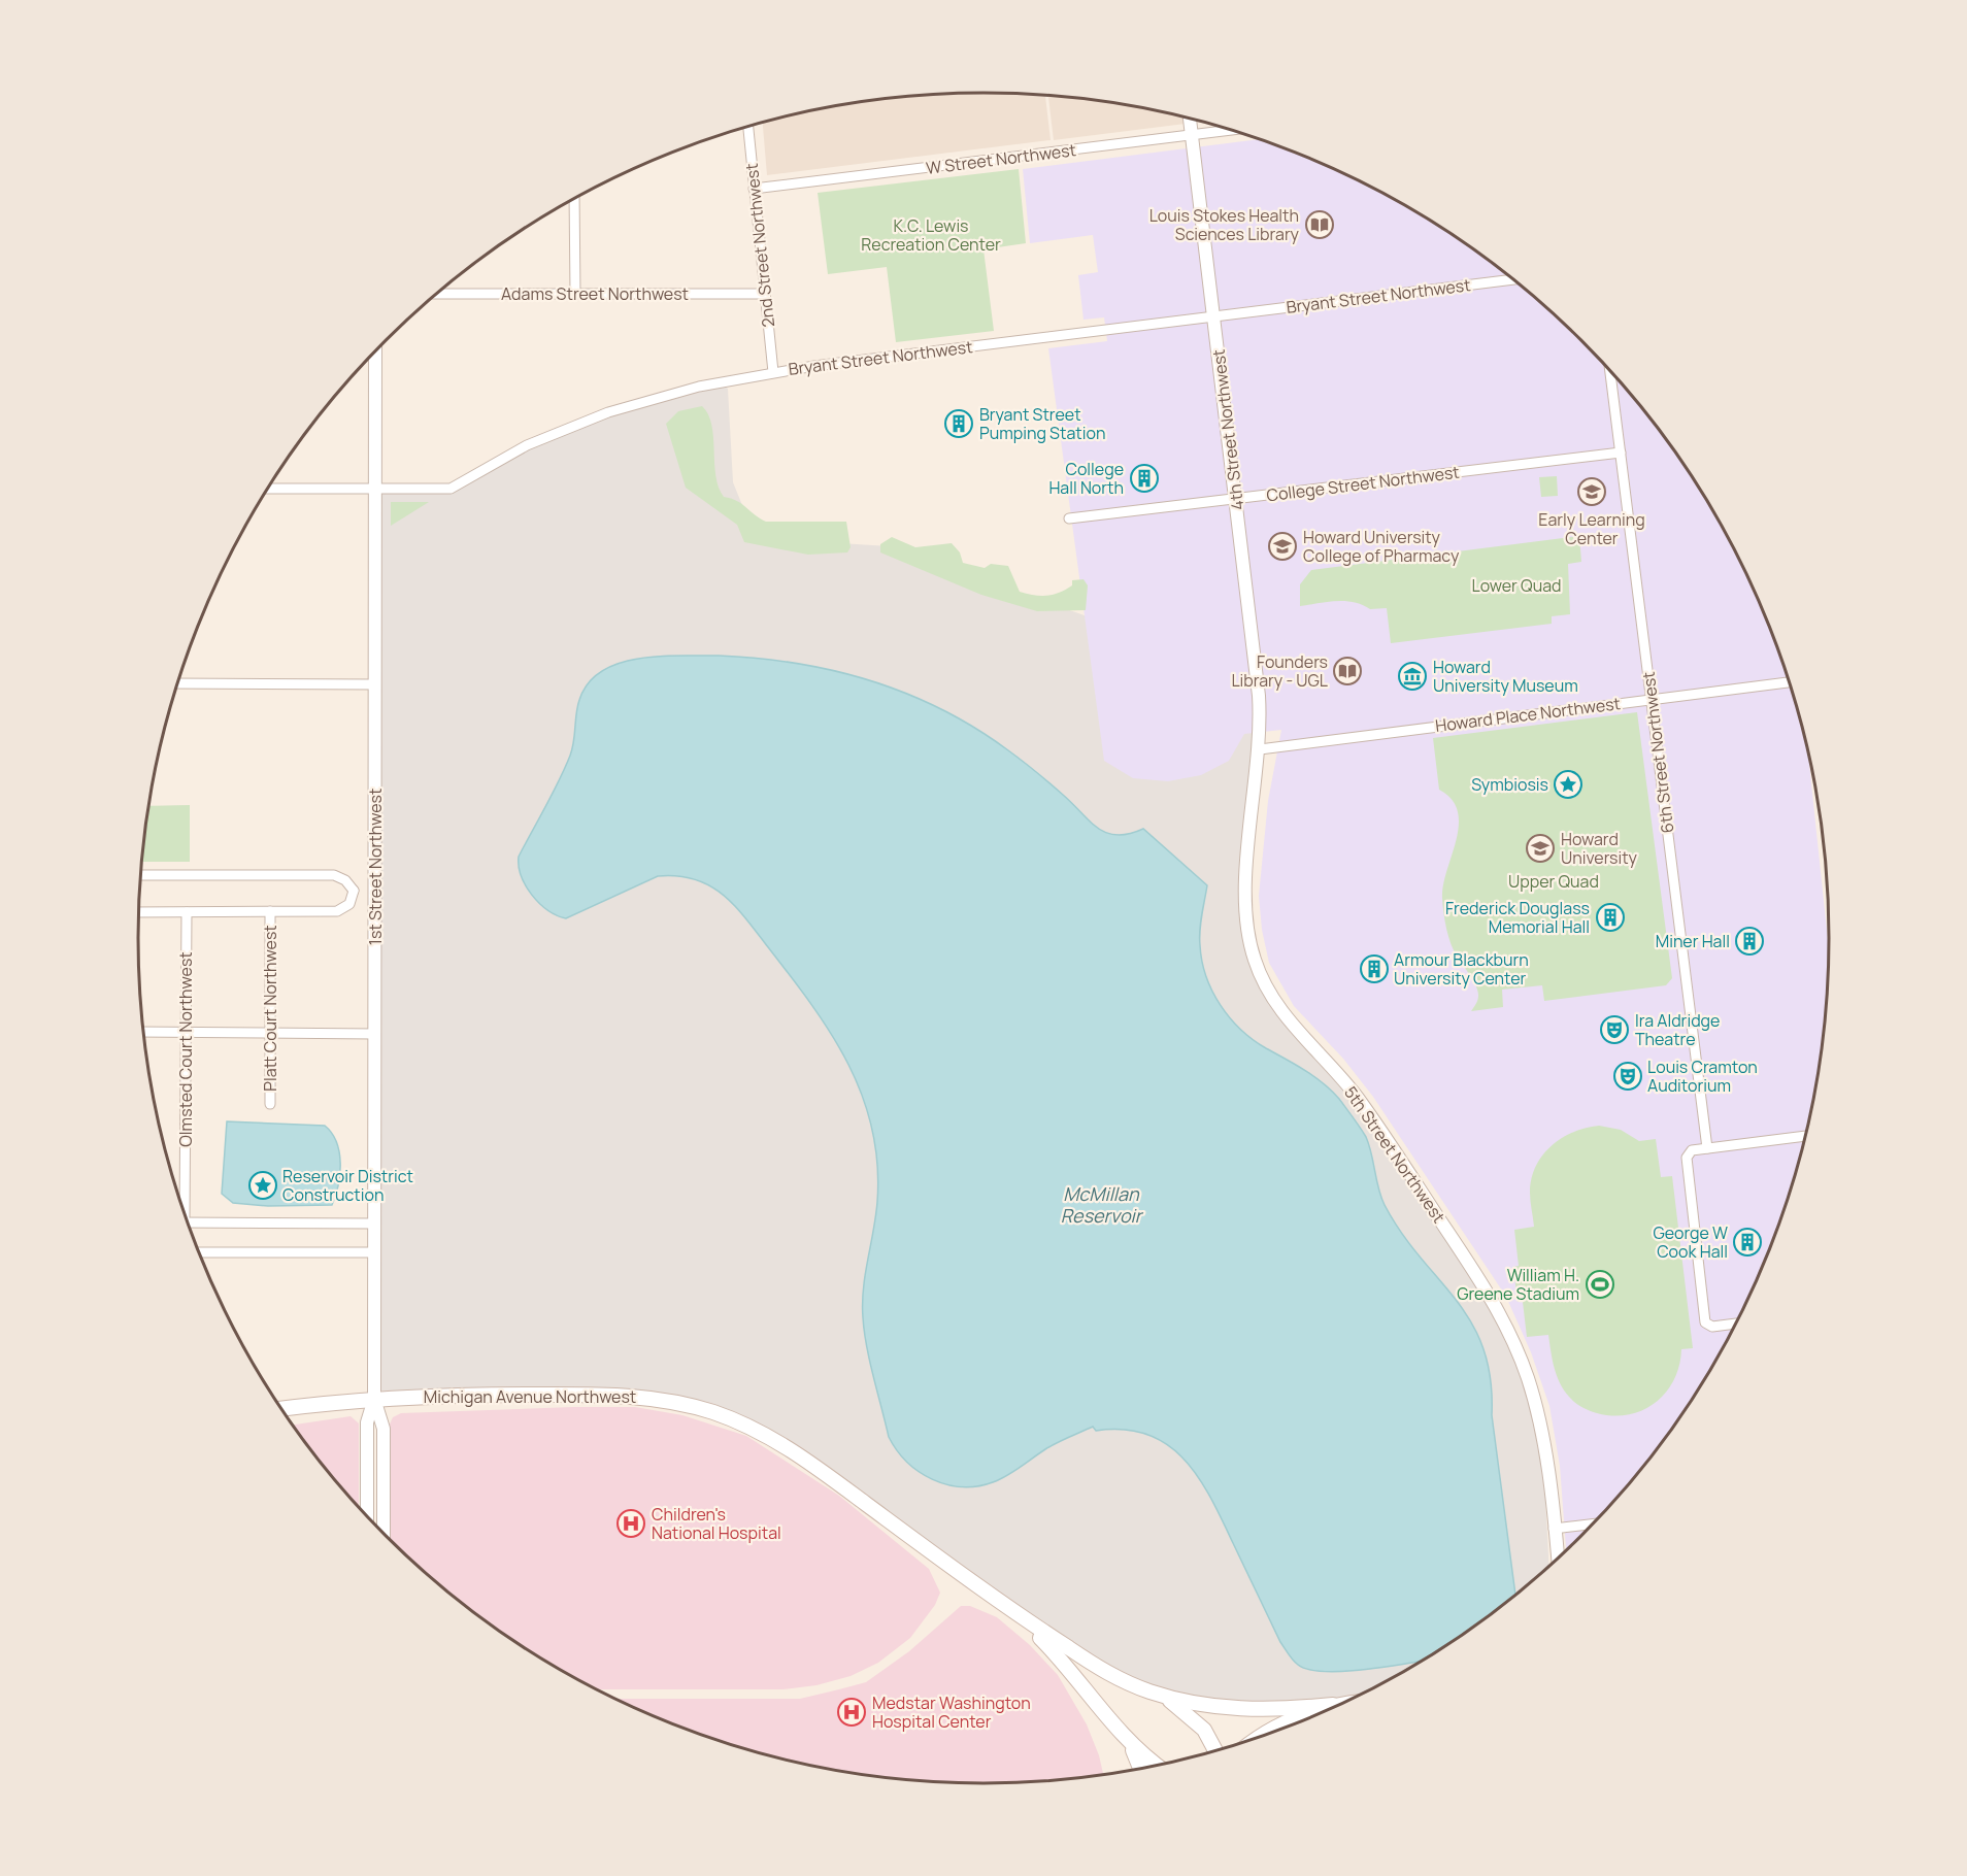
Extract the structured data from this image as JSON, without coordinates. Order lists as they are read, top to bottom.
{
  "streets": {
    "main road": ["Michigan Avenue Northwest"],
    "street": [
      "W Street Northwest",
      "2nd Street Northwest",
      "Adams Street Northwest",
      "Bryant Street Northwest",
      "4th Street Northwest",
      "College Street Northwest",
      "Howard Place Northwest",
      "6th Street Northwest",
      "1st Street Northwest",
      "Platt Court Northwest",
      "Olmsted Court Northwest",
      "5th Street Northwest"
    ]
  },
  "crossings": [
    ["W Street Northwest", "2nd Street Northwest"],
    ["W Street Northwest", "4th Street Northwest"],
    ["2nd Street Northwest", "Adams Street Northwest"],
    ["2nd Street Northwest", "Bryant Street Northwest"],
    ["Bryant Street Northwest", "4th Street Northwest"],
    ["Bryant Street Northwest", "1st Street Northwest"],
    ["4th Street Northwest", "College Street Northwest"],
    ["4th Street Northwest", "Howard Place Northwest"],
    ["4th Street Northwest", "5th Street Northwest"],
    ["College Street Northwest", "6th Street Northwest"],
    ["Howard Place Northwest", "6th Street Northwest"],
    ["Howard Place Northwest", "5th Street Northwest"],
    ["1st Street Northwest", "Michigan Avenue Northwest"]
  ],
  "water": ["McMillan Reservoir"],
  "parks": ["K.C. Lewis Recreation Center", "Lower Quad", "Upper Quad"],
  "places": {
    "library": ["Louis Stokes Health Sciences Library", "Founders Library - UGL"],
    "building": [
      "Bryant Street Pumping Station",
      "College Hall North",
      "Frederick Douglass Memorial Hall",
      "Miner Hall",
      "Armour Blackburn University Center",
      "George W Cook Hall"
    ],
    "school or university": ["Early Learning Center", "Howard University College of Pharmacy", "Howard University"],
    "museum": ["Howard University Museum"],
    "place": ["Symbiosis", "Reservoir District Construction"],
    "theatre": ["Ira Aldridge Theatre", "Louis Cramton Auditorium"],
    "sports": ["William H. Greene Stadium"],
    "hospital": ["Children's National Hospital", "Medstar Washington Hospital Center"]
  }
}
